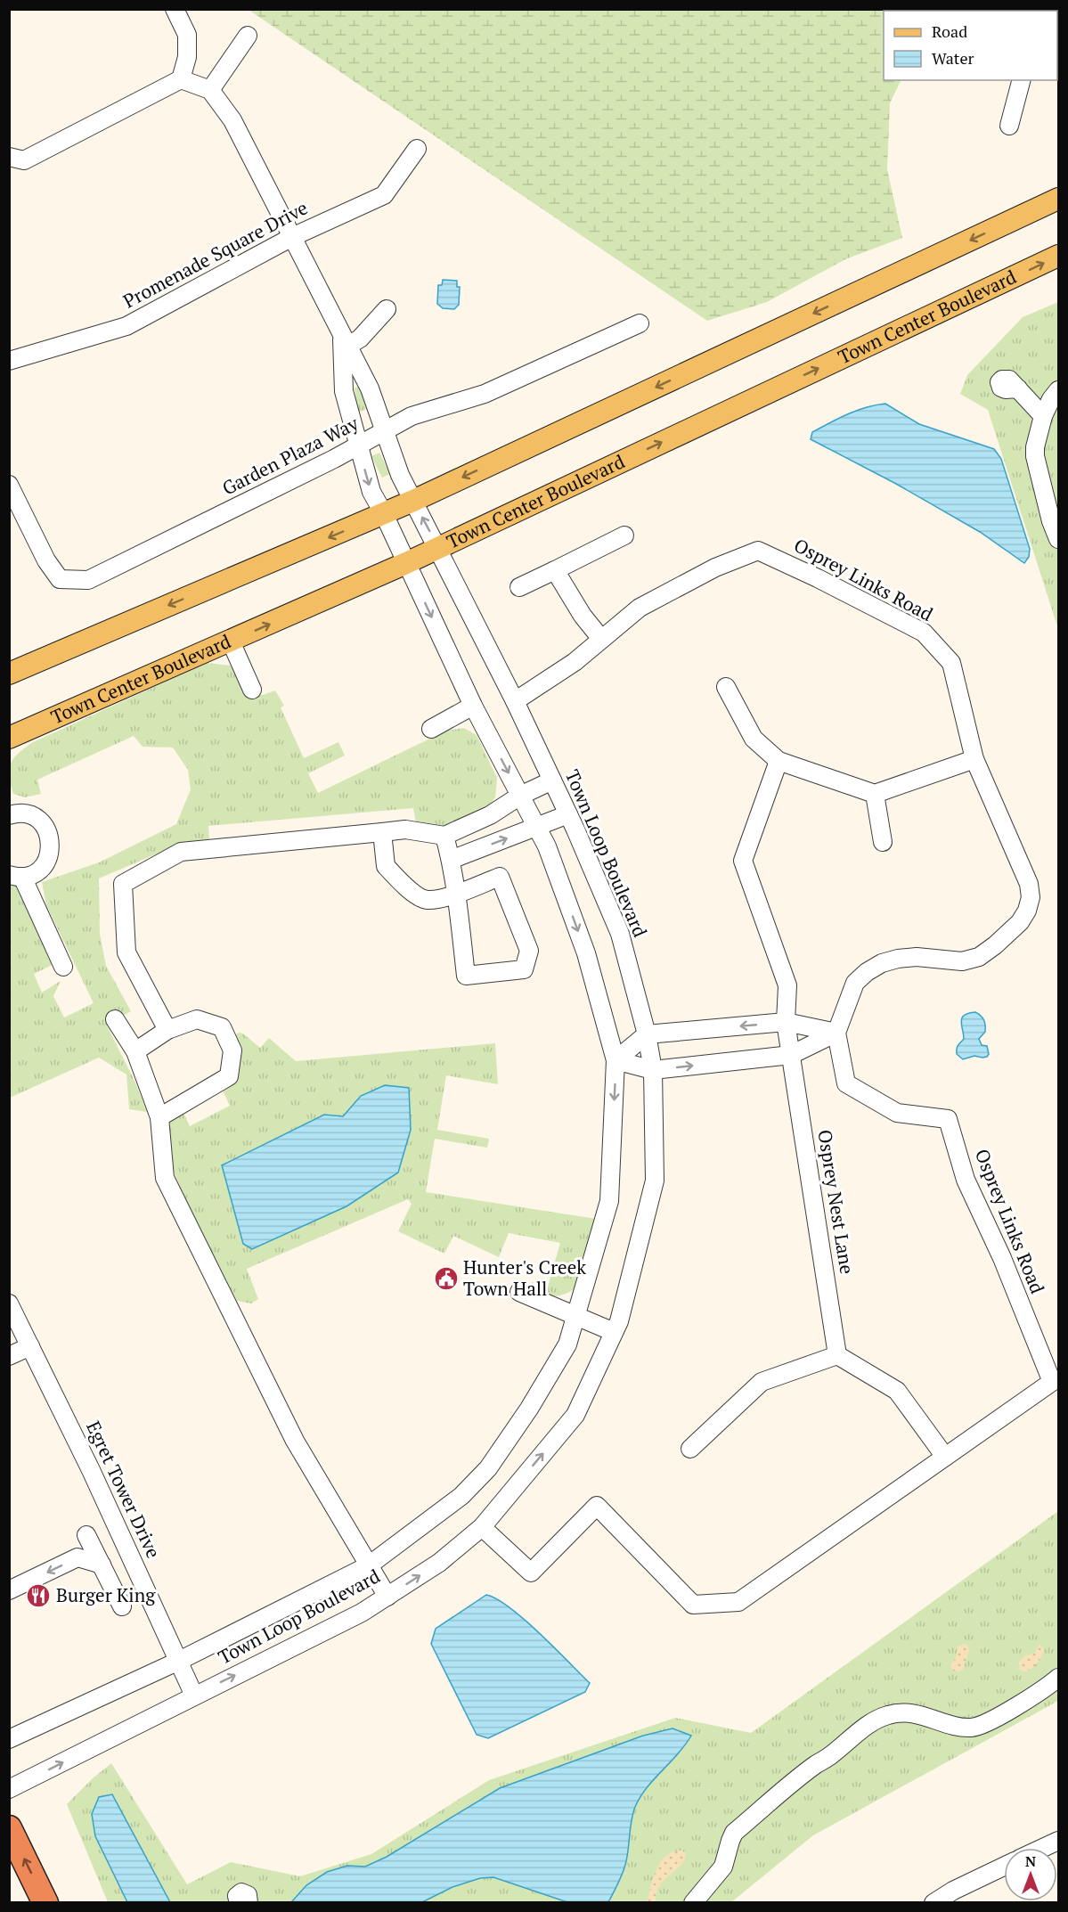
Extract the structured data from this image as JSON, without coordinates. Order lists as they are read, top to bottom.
{
  "streets": {
    "main road": ["Town Center Boulevard"],
    "street": [
      "Promenade Square Drive",
      "Garden Plaza Way",
      "Osprey Links Road",
      "Town Loop Boulevard",
      "Osprey Nest Lane",
      "Egret Tower Drive"
    ]
  },
  "crossings": [
    ["Promenade Square Drive", "Town Loop Boulevard"],
    ["Town Center Boulevard", "Town Loop Boulevard"],
    ["Garden Plaza Way", "Town Loop Boulevard"],
    ["Osprey Links Road", "Town Loop Boulevard"],
    ["Town Loop Boulevard", "Egret Tower Drive"]
  ],
  "places": {
    "public building": ["Hunter's Creek Town Hall"],
    "restaurant": ["Burger King"]
  },
  "legend": ["Road", "Water"],
  "north": "top"
}
